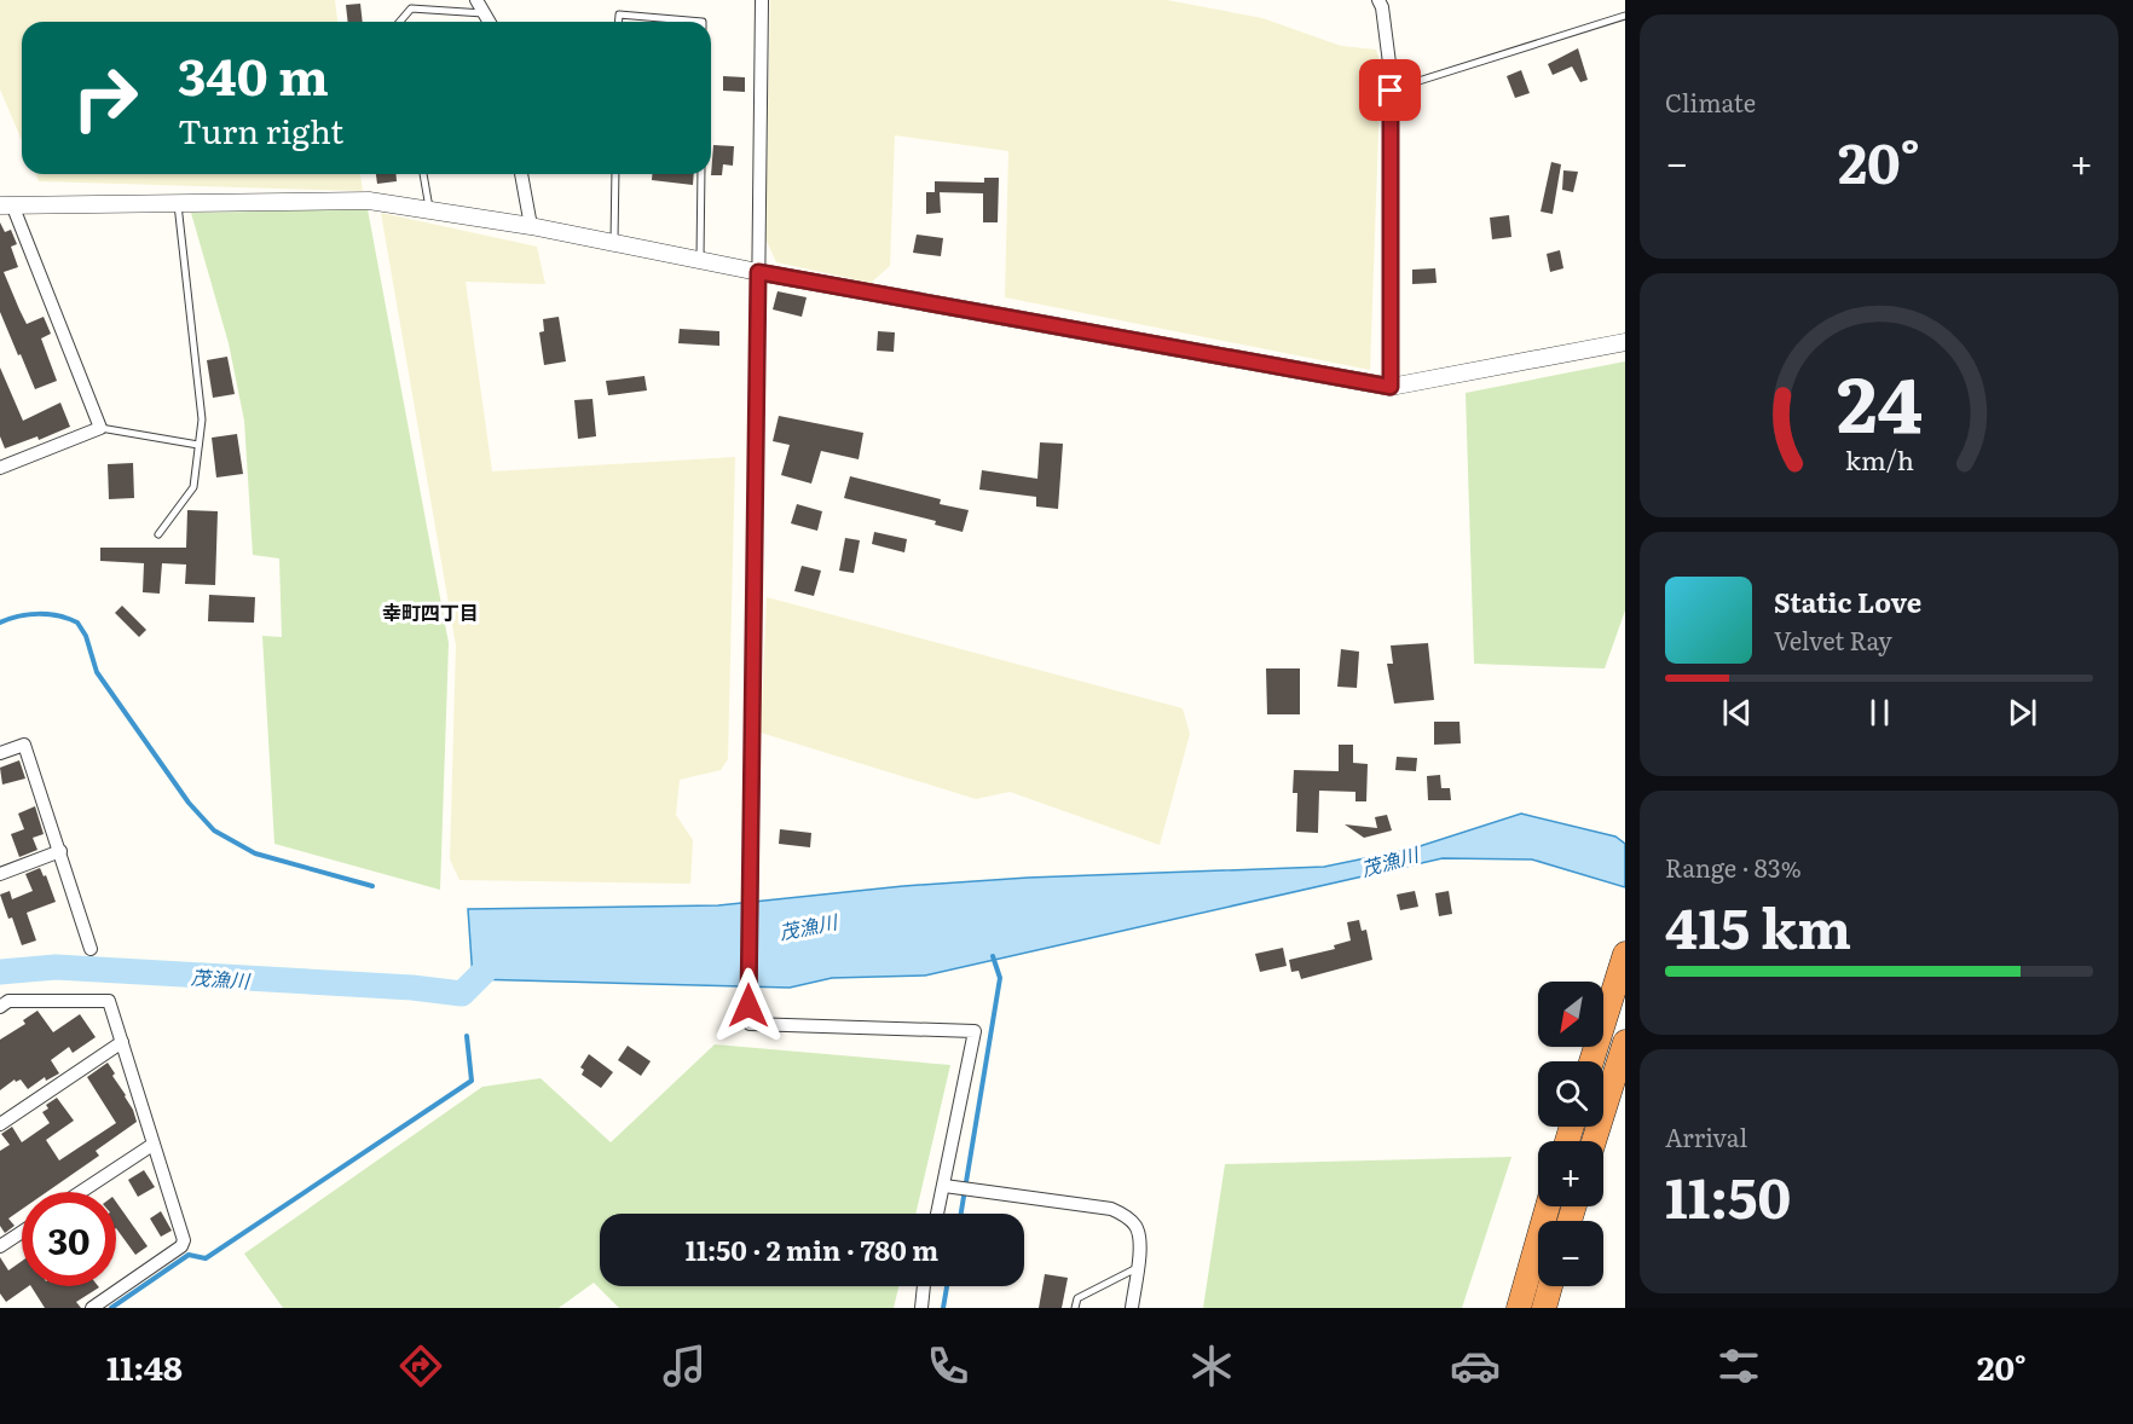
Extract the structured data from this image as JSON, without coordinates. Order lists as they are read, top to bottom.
{
  "districts": ["幸町四丁目"],
  "water": ["茂漁川"],
  "north": "bottom left",
  "page": {
    "tile": [
      "Climate",
      ["Range · 83%", "415 km"],
      ["Arrival", "11:50"]
    ],
    "turn": ["340 m", "Turn right"],
    "heat": ["−", "20°", "+"],
    "song": ["Static Love", "Velvet Ray"],
    "map_buttons": ["+", "−"],
    "limit": "30",
    "trip": "11:50 · 2 min · 780 m",
    "tabs": ["11:48", "20°"],
    "gauge": ["24", "km/h"]
  }
}
